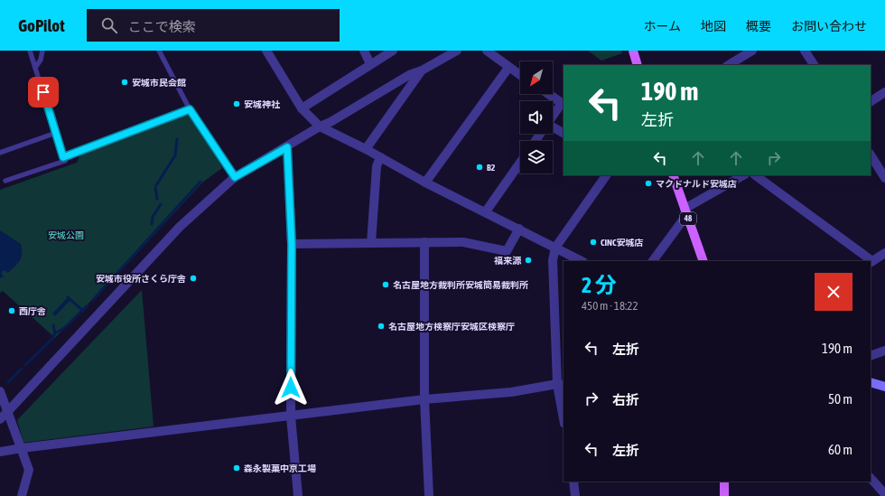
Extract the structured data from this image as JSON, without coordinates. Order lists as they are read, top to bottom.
{
  "streets": {
    "main road": ["48"]
  },
  "parks": ["安城公園"],
  "places": [
    "安城市民会館",
    "安城神社",
    "B2",
    "マクドナルド安城店",
    "CINC安城店",
    "福来源",
    "安城市役所さくら庁舎",
    "名古屋地方裁判所安城簡易裁判所",
    "西庁舎",
    "名古屋地方検察庁安城区検察庁",
    "森永製菓中京工場"
  ],
  "north": "bottom left",
  "page": {
    "header": "GoPilot",
    "search": "ここで検索",
    "nav": [
      "ホーム",
      "地図",
      "概要",
      "お問い合わせ"
    ],
    "turn": ["190 m", "左折"],
    "heading": ["2 分", "450 m · 18:22"],
    "list": [
      {
        "name": "左折",
        "value": "190 m"
      },
      {
        "name": "右折",
        "value": "50 m"
      },
      {
        "name": "左折",
        "value": "60 m"
      }
    ]
  }
}
